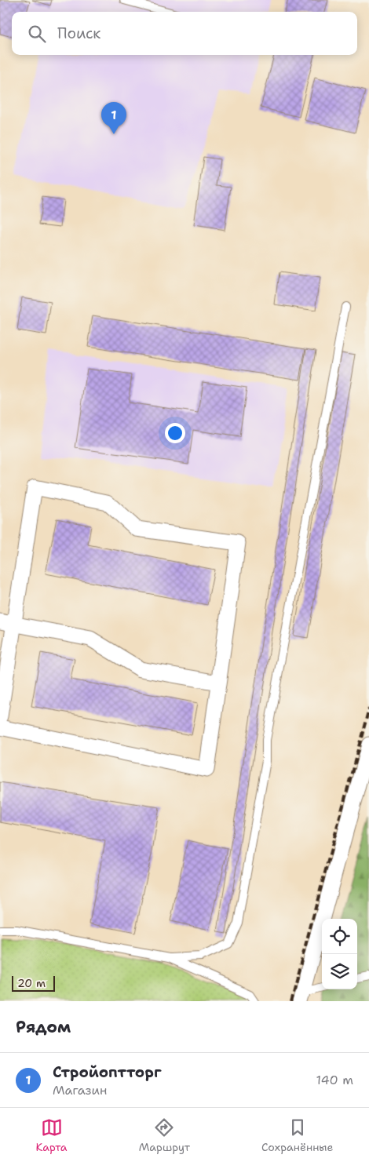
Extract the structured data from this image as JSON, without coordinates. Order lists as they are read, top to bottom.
{
  "scale_bar": "20 m",
  "page": {
    "search": "Поиск",
    "pins": "1",
    "scale": "20 m",
    "heading": "Рядом",
    "list": [
      {
        "mark": "1",
        "name": "Стройоптторг",
        "note": "Магазин",
        "value": "140 m"
      }
    ],
    "nav": ["Карта", "Маршрут", "Сохранённые"]
  }
}
